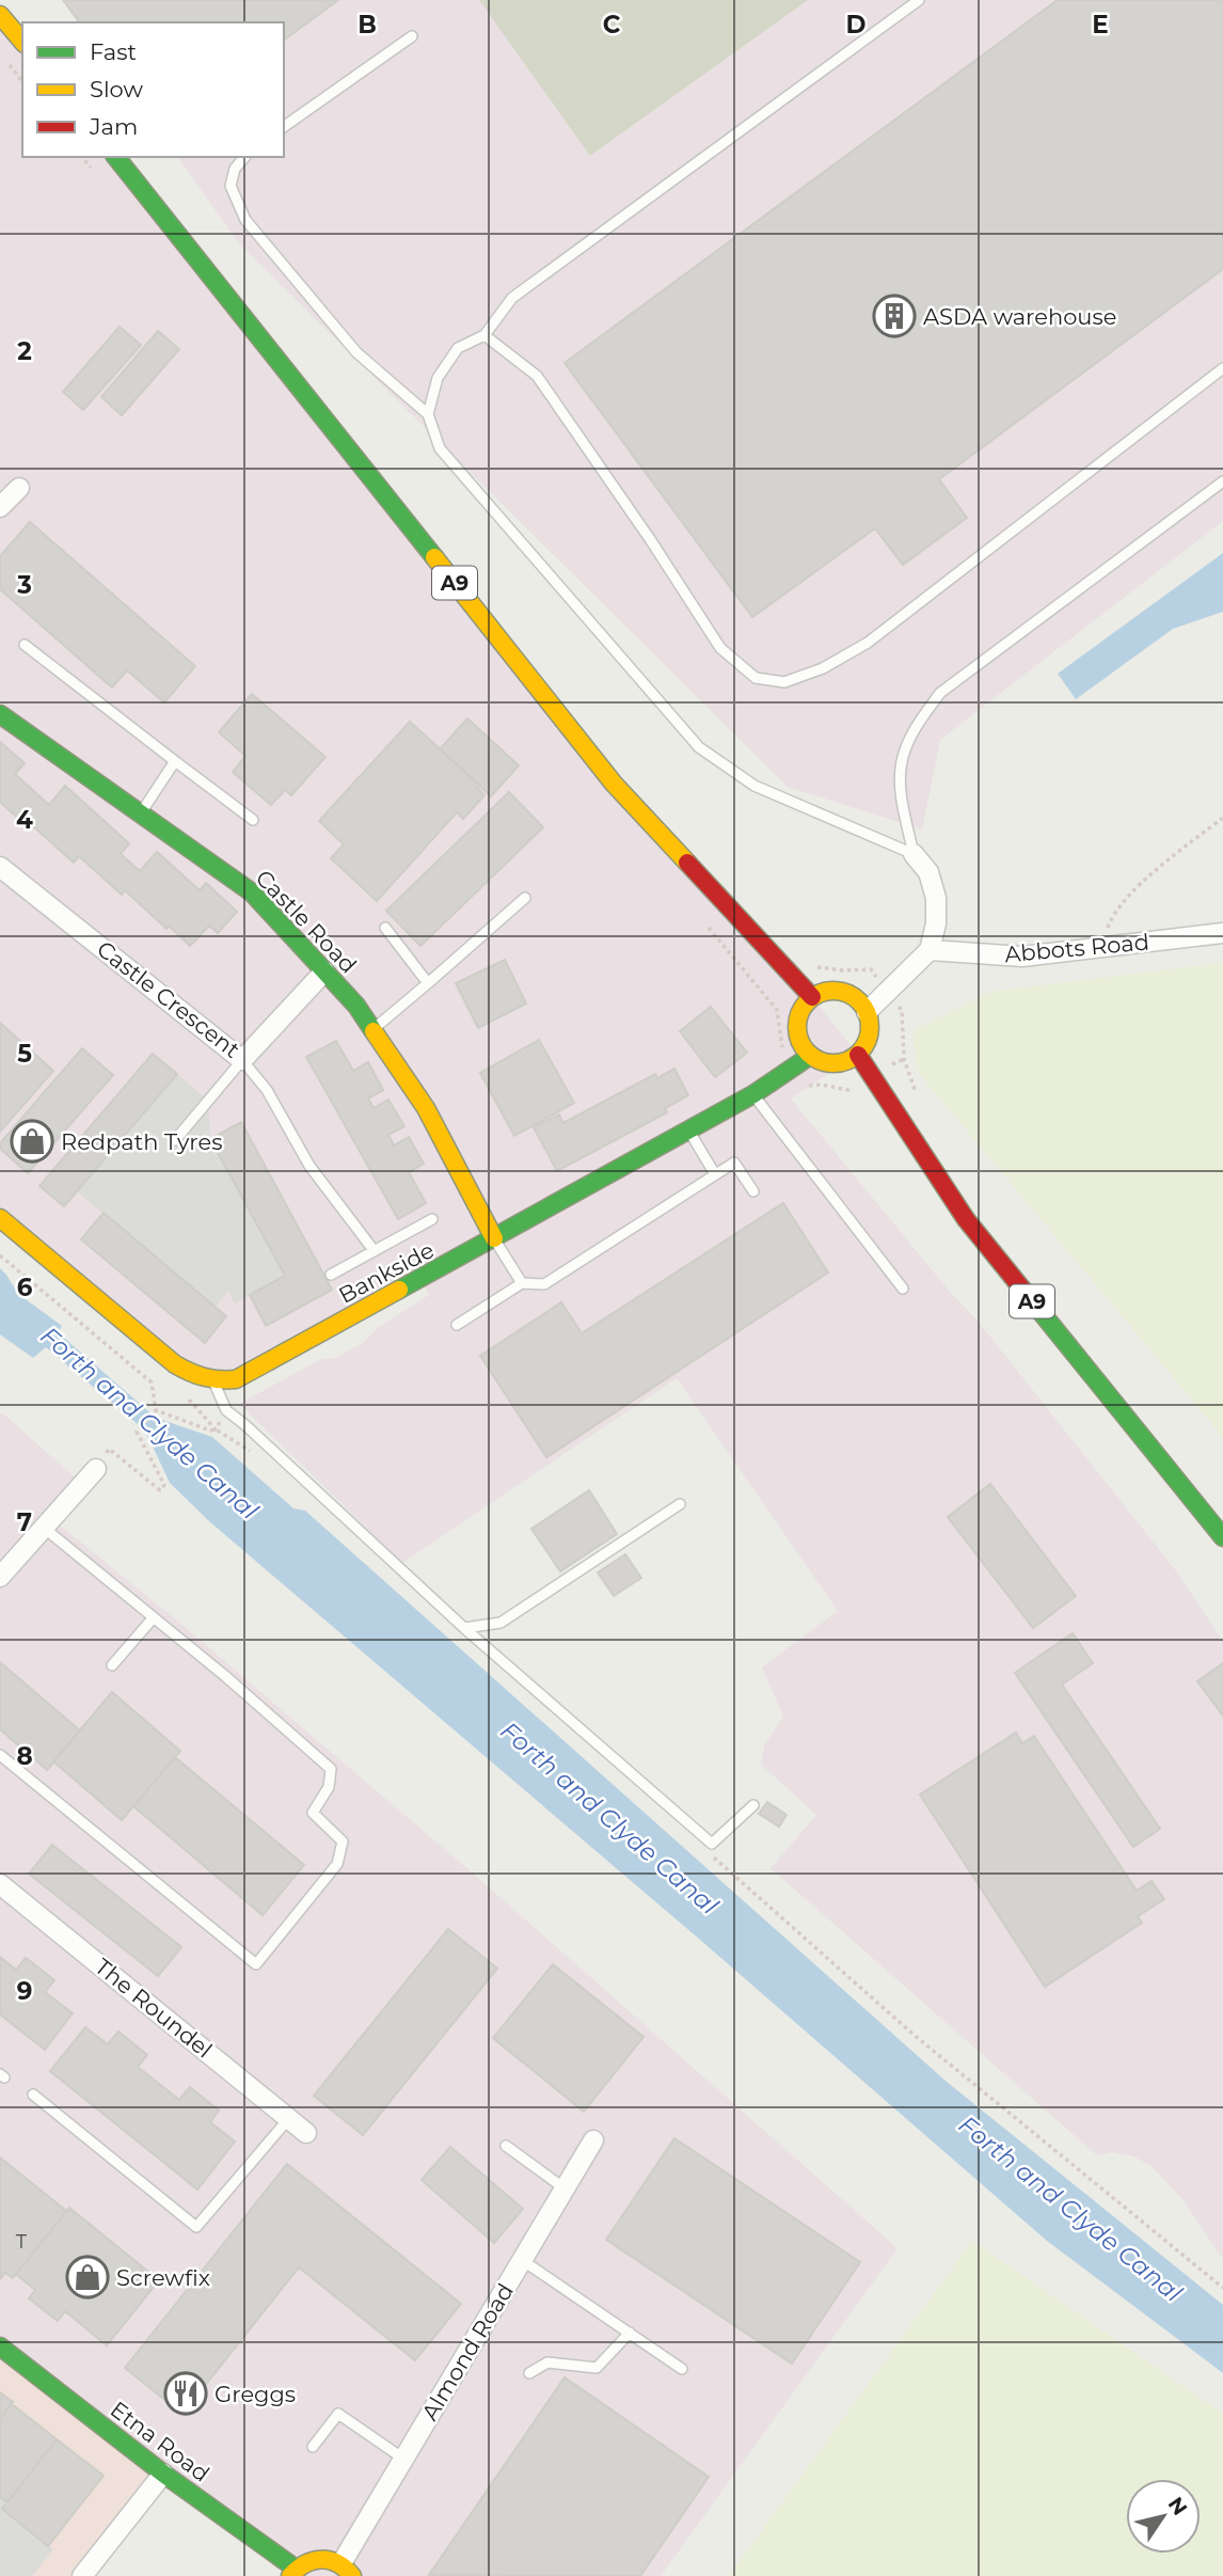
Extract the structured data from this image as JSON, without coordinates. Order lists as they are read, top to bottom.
{
  "streets": {
    "street": [
      "A9",
      "Castle Road",
      "Abbots Road",
      "Castle Crescent",
      "Bankside",
      "The Roundel",
      "Almond Road",
      "Etna Road"
    ]
  },
  "crossings": [
    ["A9", "Bankside"],
    ["Castle Road", "Castle Crescent"],
    ["Castle Road", "Bankside"]
  ],
  "water": ["Forth and Clyde Canal"],
  "places": {
    "building": ["ASDA warehouse"],
    "shop": ["Redpath Tyres", "Screwfix"],
    "restaurant": ["Greggs"]
  },
  "house_numbers": ["T"],
  "legend": ["Fast", "Slow", "Jam"],
  "north": "top right",
  "grid": {
    "columns": [
      "B",
      "C",
      "D",
      "E"
    ],
    "rows": [
      "2",
      "3",
      "4",
      "5",
      "6",
      "7",
      "8",
      "9"
    ]
  }
}
